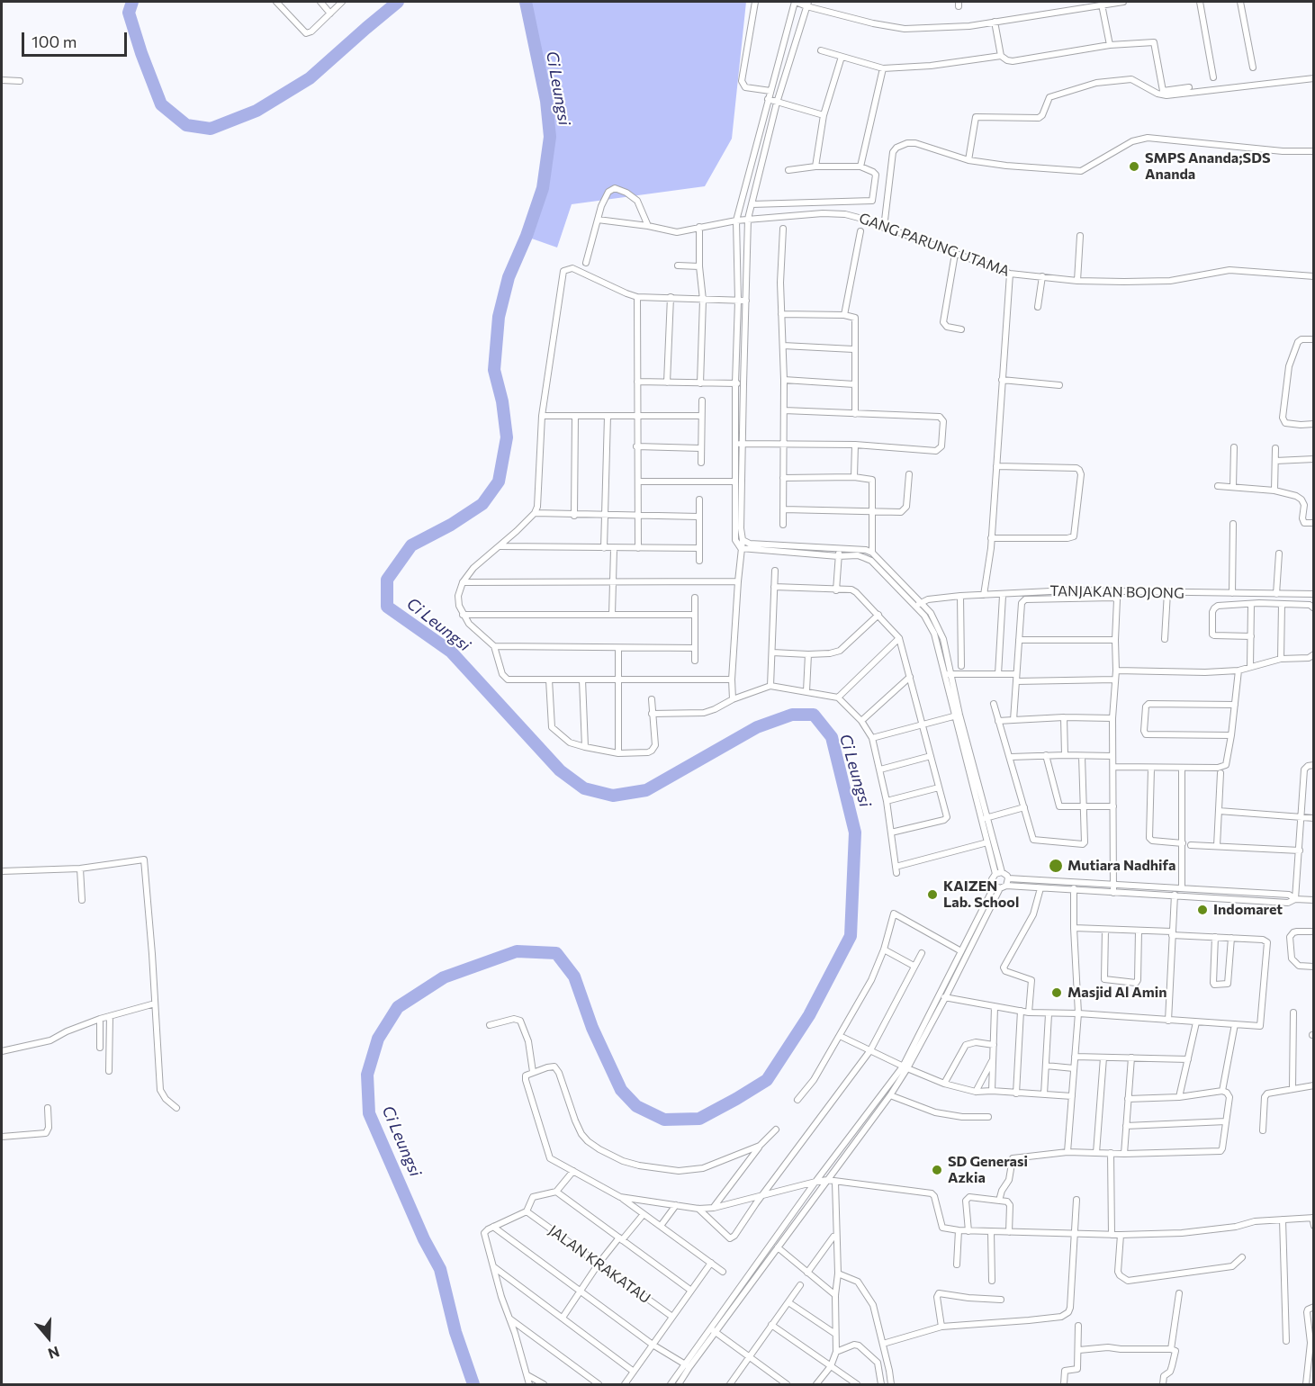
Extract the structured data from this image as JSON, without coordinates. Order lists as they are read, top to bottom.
{
  "streets": {
    "street": ["GANG PARUNG UTAMA", "TANJAKAN BOJONG", "JALAN KRAKATAU"]
  },
  "water": ["Ci Leungsi"],
  "places": [
    "SMPS Ananda;SDS Ananda",
    "Mutiara Nadhifa",
    "KAIZEN Lab. School",
    "Indomaret",
    "Masjid Al Amin",
    "SD Generasi Azkia"
  ],
  "scale_bar": "100 m",
  "north": "bottom"
}
